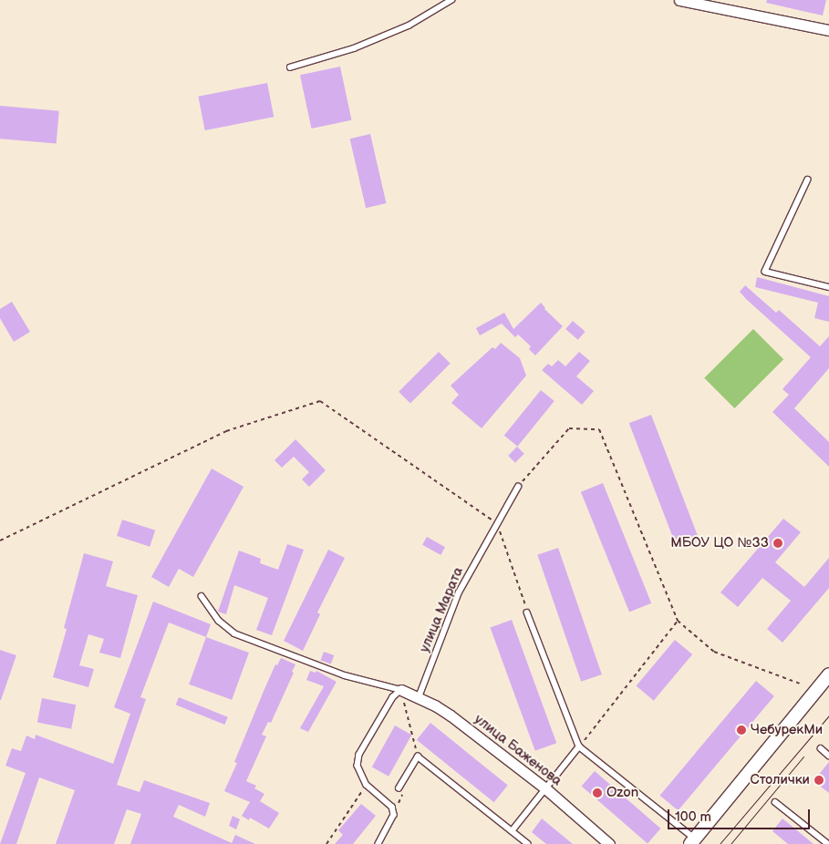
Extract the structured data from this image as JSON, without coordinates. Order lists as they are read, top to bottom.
{
  "streets": {
    "street": ["улица Баженова"],
    "lane": ["улица Марата"]
  },
  "crossings": [
    ["улица Марата", "улица Баженова"]
  ],
  "places": [
    "МБОУ ЦО №33",
    "ЧебурекМи",
    "Столички",
    "Ozon"
  ],
  "scale_bar": "100 m"
}
